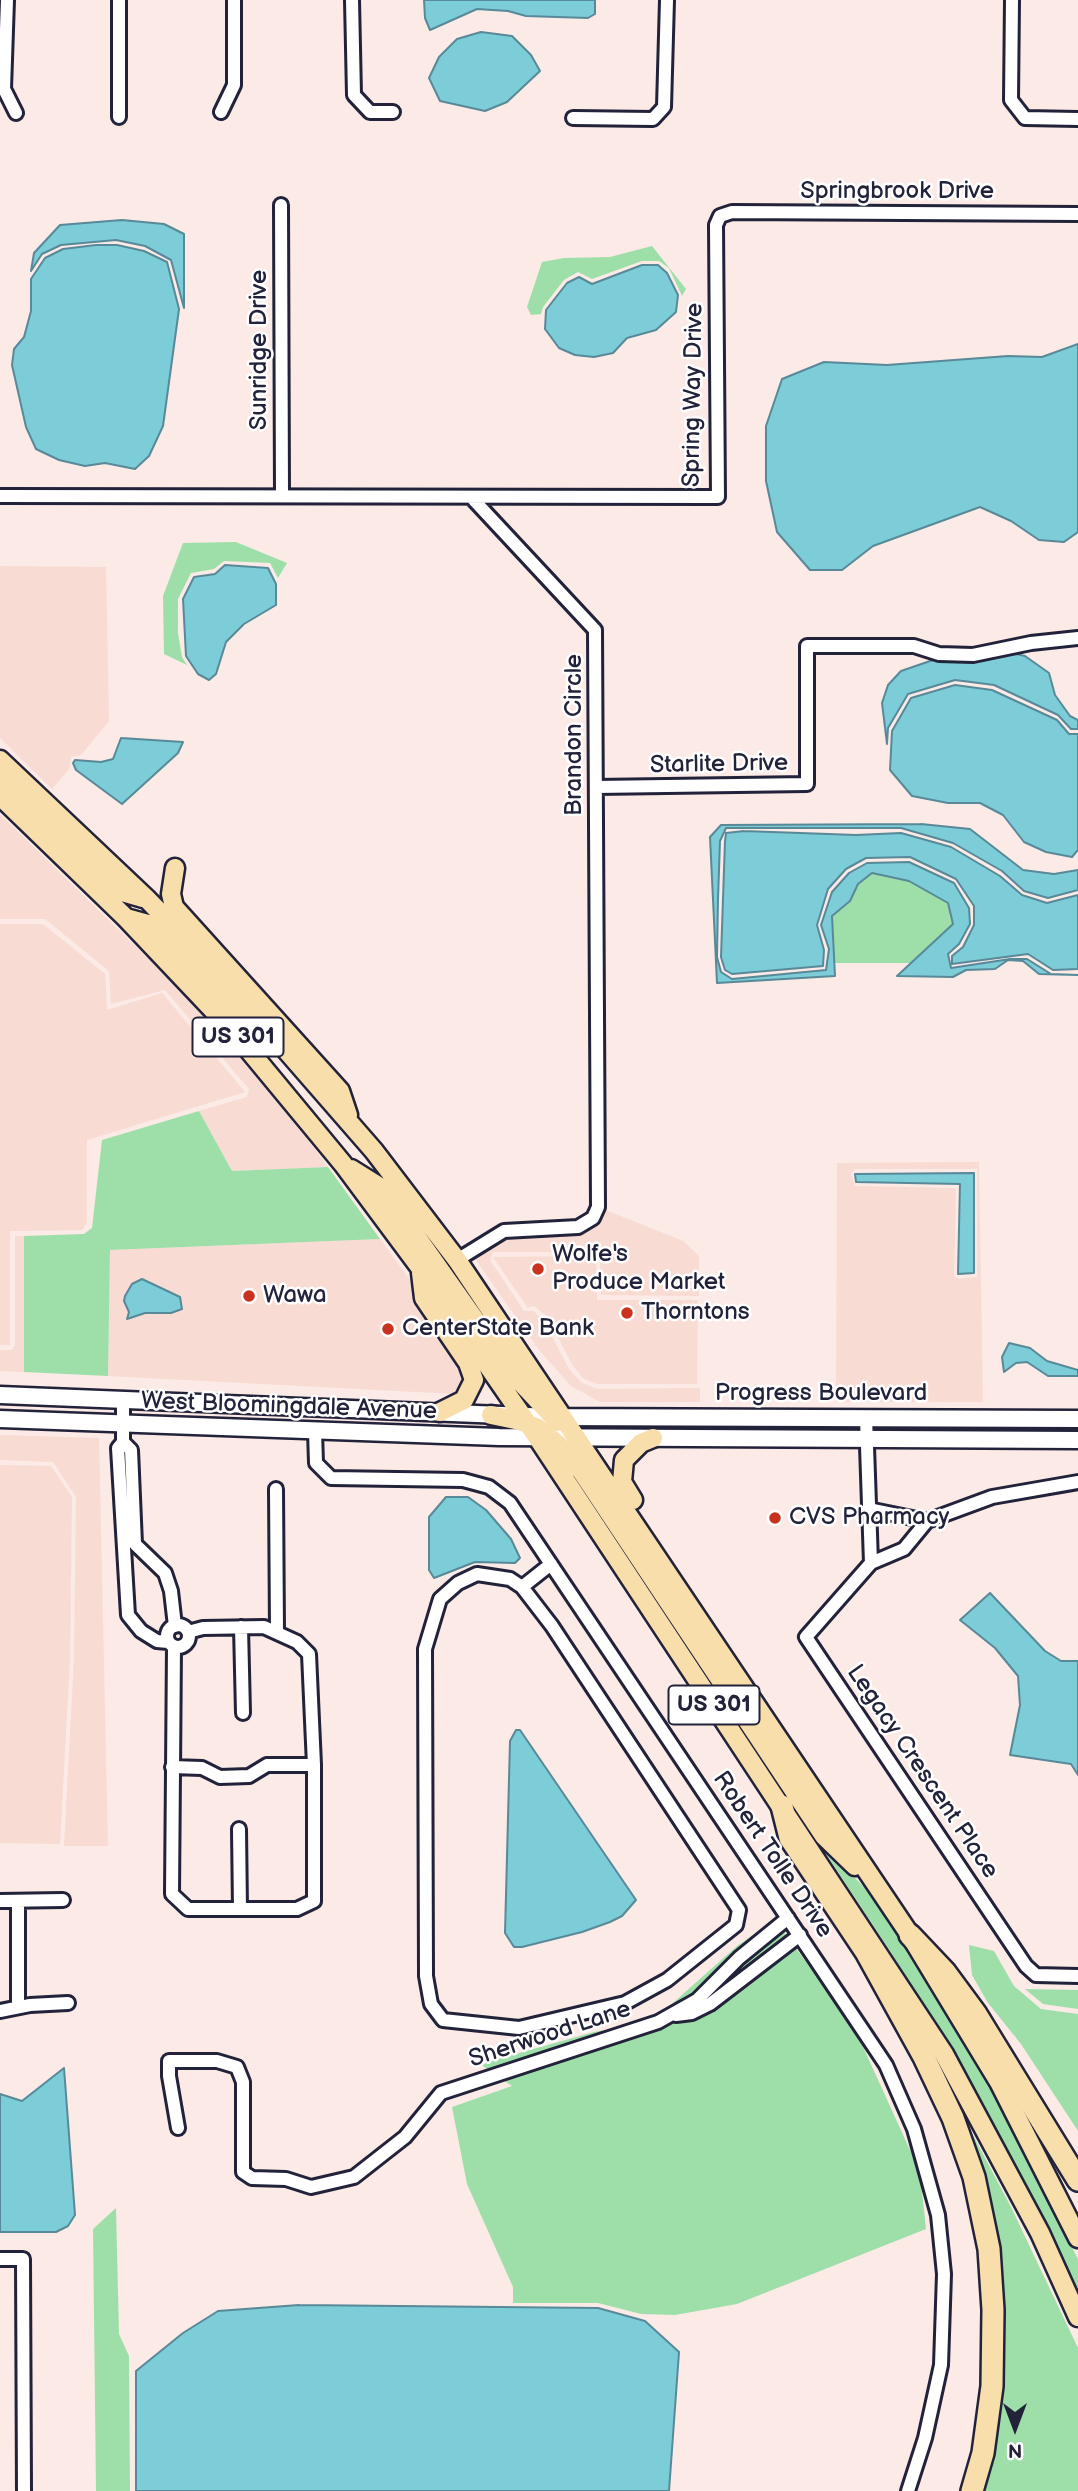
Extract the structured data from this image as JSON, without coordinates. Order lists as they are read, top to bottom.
{
  "streets": {
    "main road": ["US 301", "Progress Boulevard", "West Bloomingdale Avenue"],
    "street": [
      "Springbrook Drive",
      "Sunridge Drive",
      "Spring Way Drive",
      "Brandon Circle",
      "Starlite Drive",
      "Legacy Crescent Place",
      "Robert Tolle Drive",
      "Sherwood Lane"
    ]
  },
  "crossings": [
    ["Springbrook Drive", "Spring Way Drive"],
    ["Spring Way Drive", "Brandon Circle"],
    ["Brandon Circle", "Starlite Drive"],
    ["Brandon Circle", "US 301"],
    ["US 301", "Progress Boulevard"],
    ["US 301", "West Bloomingdale Avenue"],
    ["Progress Boulevard", "West Bloomingdale Avenue"],
    ["West Bloomingdale Avenue", "Robert Tolle Drive"],
    ["Robert Tolle Drive", "Sherwood Lane"]
  ],
  "places": [
    "Wolfe's Produce Market",
    "Wawa",
    "Thorntons",
    "CenterState Bank",
    "CVS Pharmacy"
  ],
  "north": "bottom"
}
